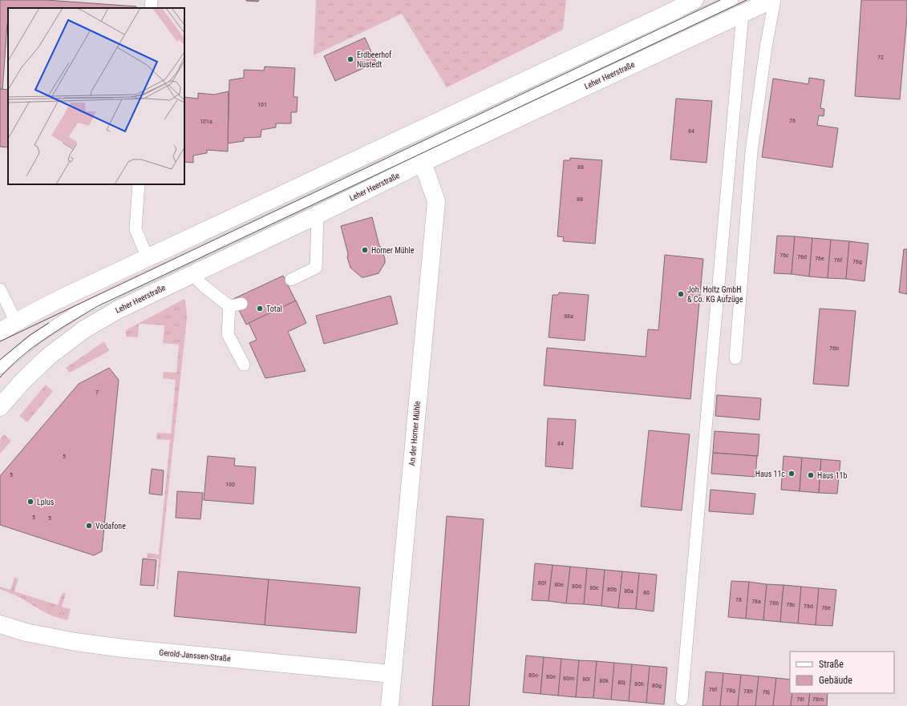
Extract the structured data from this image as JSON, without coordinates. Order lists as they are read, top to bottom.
{
  "streets": {
    "main road": ["Leher Heerstraße", "An der Horner Mühle", "Gerold-Janssen-Straße"]
  },
  "crossings": [
    ["Leher Heerstraße", "An der Horner Mühle"],
    ["An der Horner Mühle", "Gerold-Janssen-Straße"]
  ],
  "places": [
    "Erdbeerhof Nüstedt",
    "Horner Mühle",
    "Joh. Holtz GmbH & Co. KG Aufzüge",
    "Total",
    "Haus 11c",
    "Haus 11b",
    "Lplus",
    "Vodafone"
  ],
  "house_numbers": [
    "72",
    "101",
    "76",
    "101a",
    "84",
    "88",
    "88",
    "76c",
    "76d",
    "76e",
    "76f",
    "76g",
    "88a",
    "76b",
    "7",
    "84",
    "5",
    "5",
    "100",
    "5",
    "5",
    "80f",
    "80e",
    "80d",
    "80c",
    "80b",
    "80a",
    "80",
    "78",
    "78a",
    "78b",
    "78c",
    "78d",
    "78e",
    "80o",
    "80n",
    "80m",
    "80l",
    "80k",
    "80j",
    "80h",
    "80g",
    "78f",
    "78g",
    "78h",
    "78j",
    "78l",
    "78m"
  ],
  "legend": ["Straße", "Gebäude"]
}
